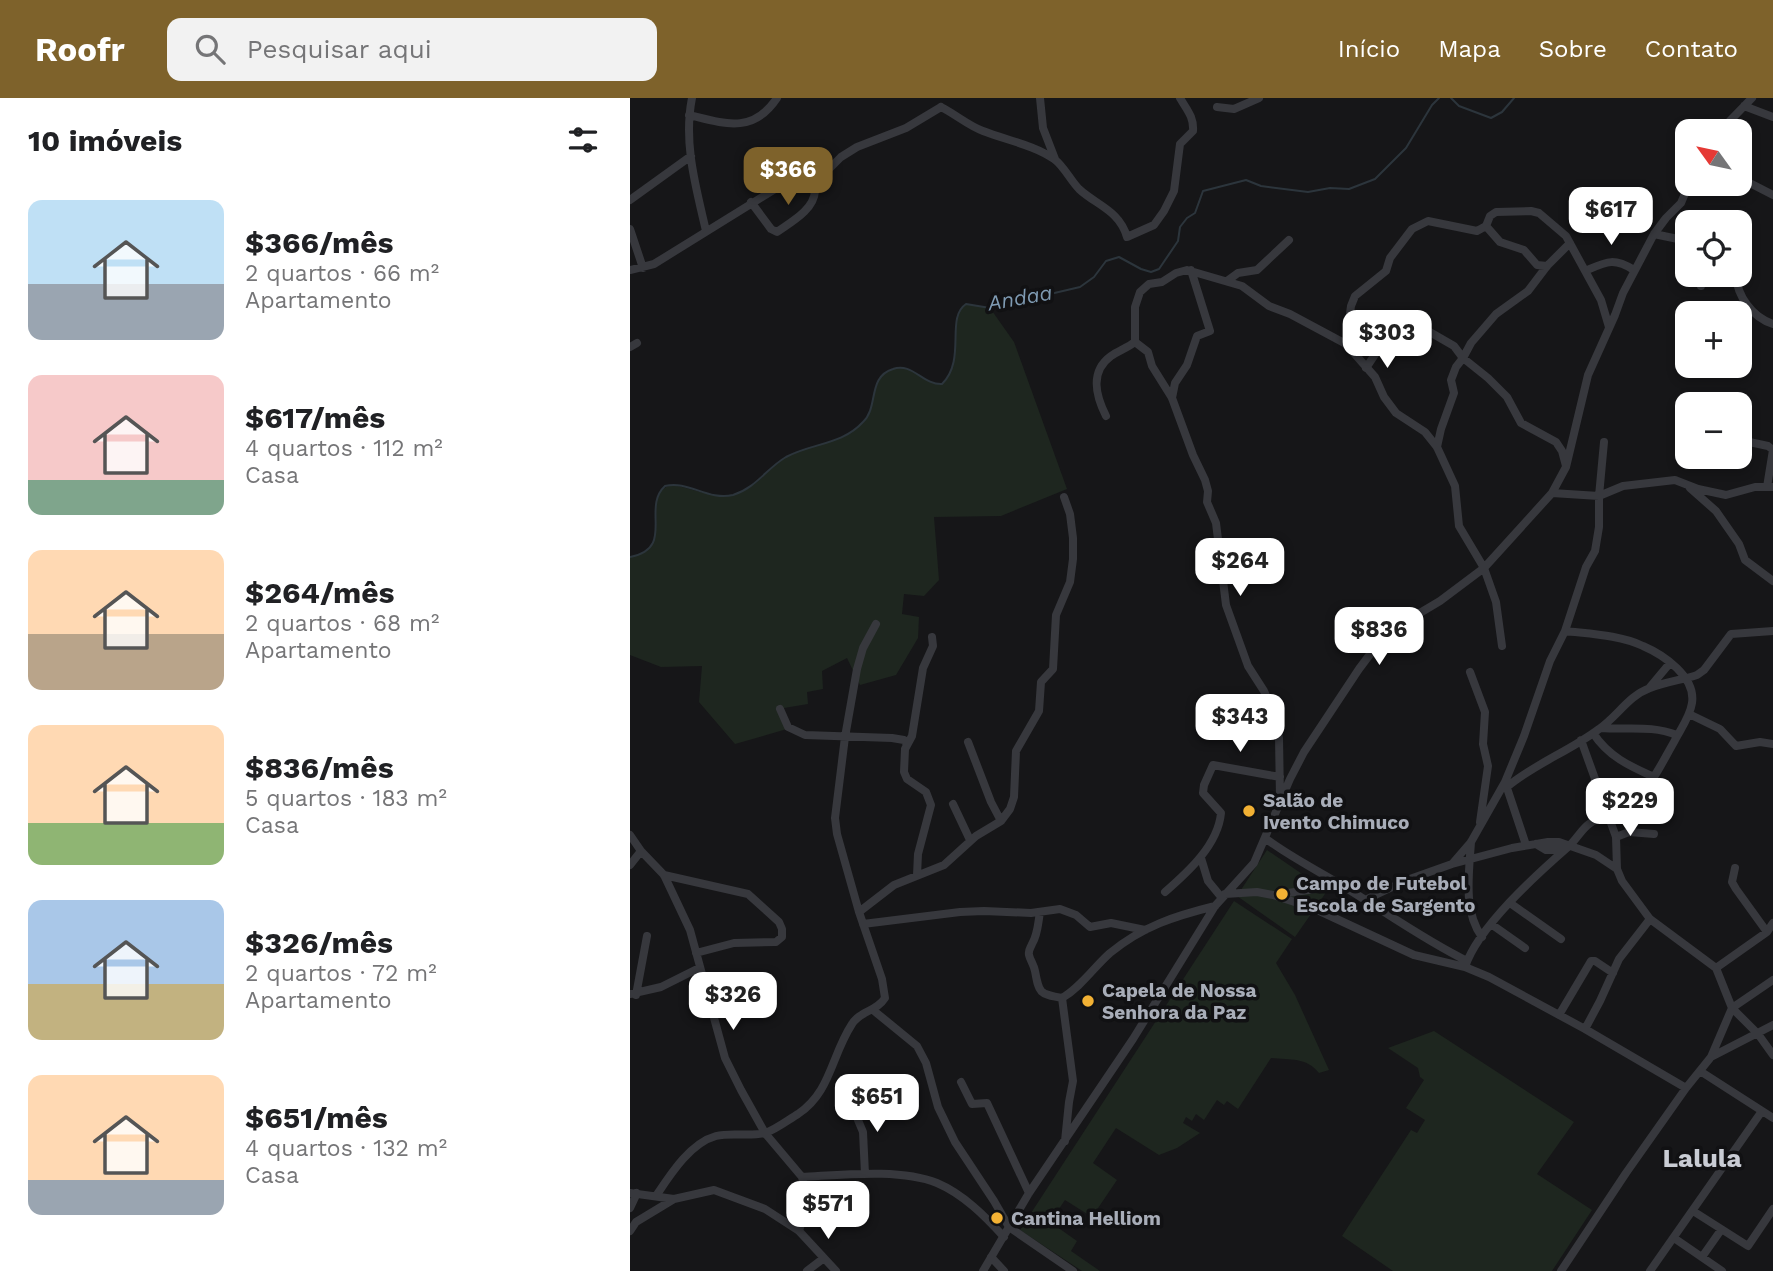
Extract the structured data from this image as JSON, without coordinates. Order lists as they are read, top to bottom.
{
  "districts": ["Lalula"],
  "water": ["Andaa"],
  "places": [
    "Salão de Ivento Chimuco",
    "Campo de Futebol Escola de Sargento",
    "Capela de Nossa Senhora da Paz",
    "Cantina Helliom"
  ],
  "north": "top left",
  "page": {
    "header": "Roofr",
    "search": "Pesquisar aqui",
    "nav": [
      "Início",
      "Mapa",
      "Sobre",
      "Contato"
    ],
    "heading": "10 imóveis",
    "map_buttons": ["+", "−"],
    "price": [
      "$366",
      "$617",
      "$303",
      "$264",
      "$836",
      "$343",
      "$229",
      "$326",
      "$651",
      "$571"
    ],
    "list": [
      {
        "name": "$366/mês",
        "note": "2 quartos · 66 m² · Apartamento"
      },
      {
        "name": "$617/mês",
        "note": "4 quartos · 112 m² · Casa"
      },
      {
        "name": "$264/mês",
        "note": "2 quartos · 68 m² · Apartamento"
      },
      {
        "name": "$836/mês",
        "note": "5 quartos · 183 m² · Casa"
      },
      {
        "name": "$326/mês",
        "note": "2 quartos · 72 m² · Apartamento"
      },
      {
        "name": "$651/mês",
        "note": "4 quartos · 132 m² · Casa"
      }
    ]
  }
}
